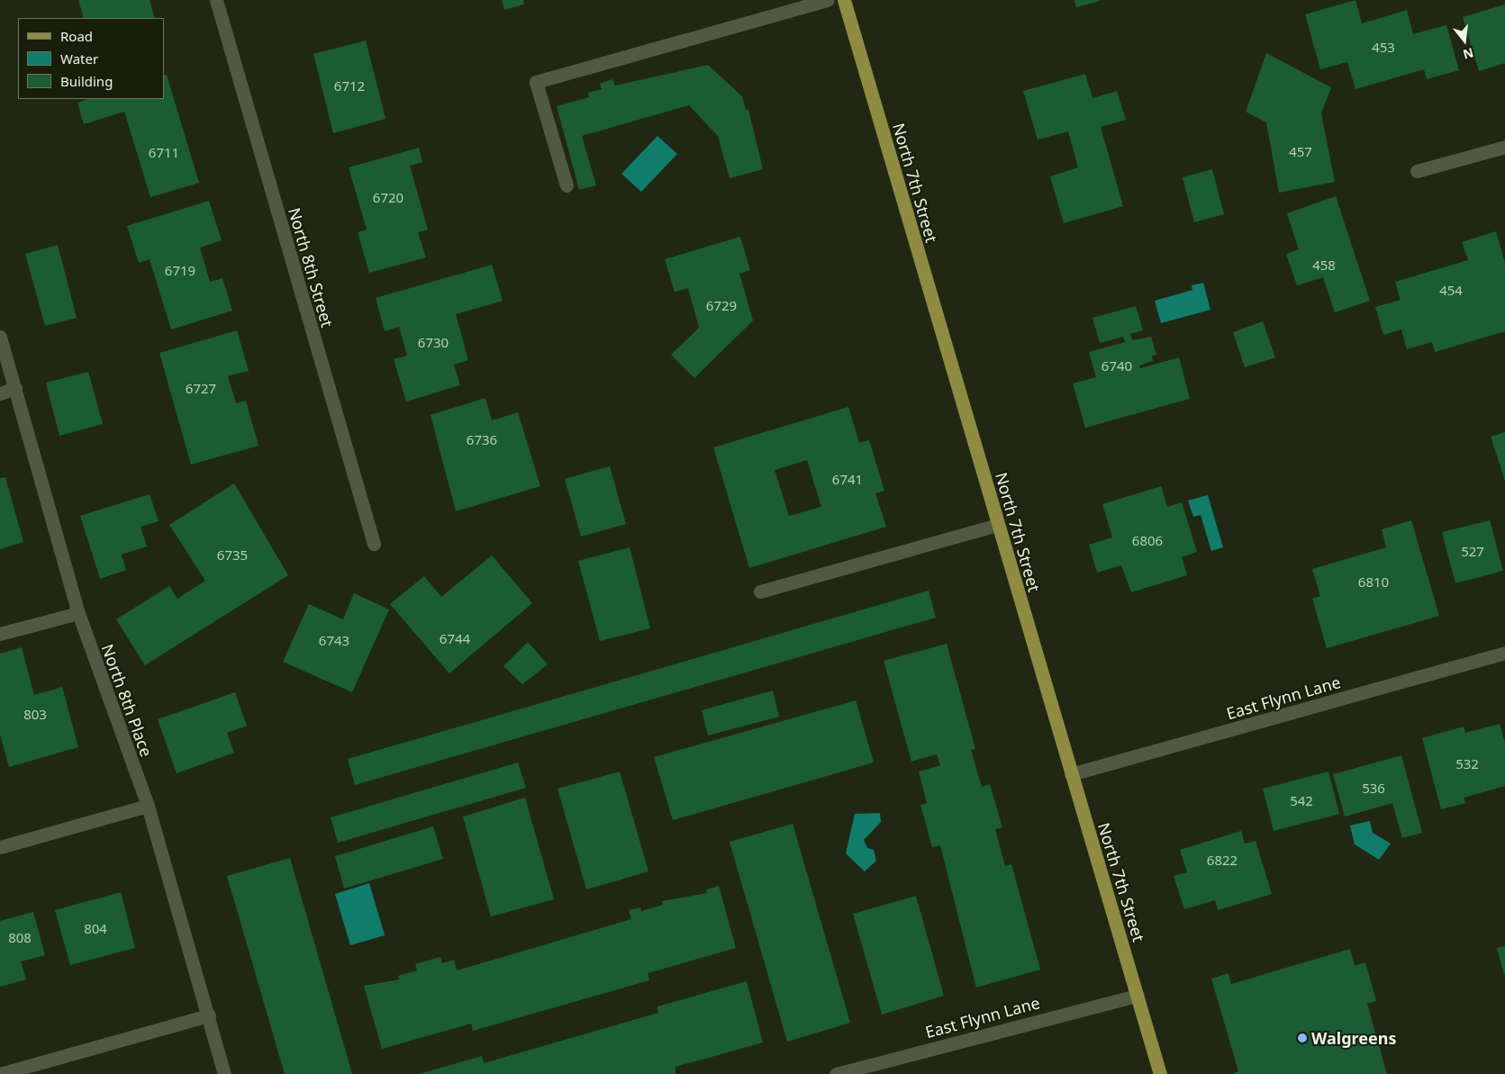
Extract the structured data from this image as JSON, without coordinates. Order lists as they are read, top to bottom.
{
  "streets": {
    "main road": ["North 7th Street"],
    "street": ["North 8th Street", "East Flynn Lane", "North 8th Place"]
  },
  "crossings": [
    ["North 7th Street", "East Flynn Lane"]
  ],
  "places": ["Walgreens"],
  "house_numbers": [
    "453",
    "6712",
    "457",
    "6711",
    "6720",
    "458",
    "6719",
    "454",
    "6729",
    "6730",
    "6740",
    "6727",
    "6736",
    "6741",
    "6806",
    "527",
    "6735",
    "6810",
    "6744",
    "6743",
    "803",
    "532",
    "536",
    "542",
    "6822",
    "804",
    "808"
  ],
  "legend": ["Road", "Water", "Building"],
  "north": "bottom"
}
